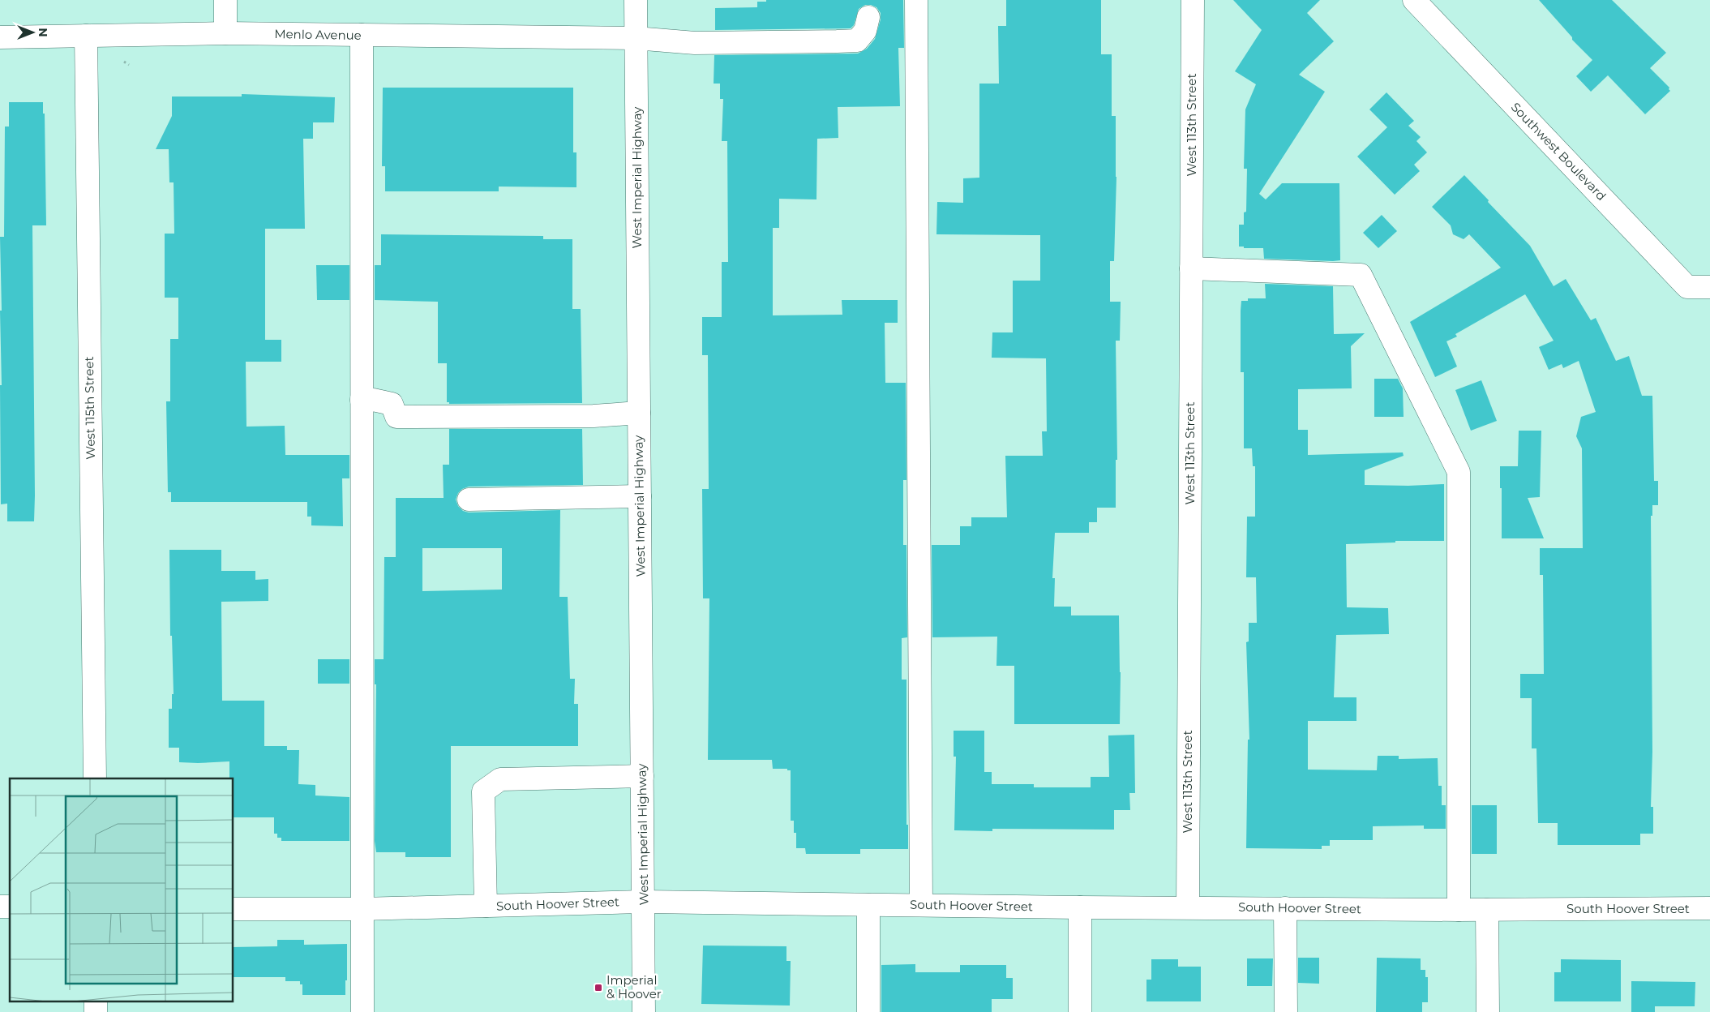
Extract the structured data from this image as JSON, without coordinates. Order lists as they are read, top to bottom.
{
  "streets": {
    "street": [
      "Menlo Avenue",
      "West 113th Street",
      "Southwest Boulevard",
      "West Imperial Highway",
      "West 115th Street",
      "South Hoover Street"
    ]
  },
  "crossings": [
    ["Menlo Avenue", "West Imperial Highway"],
    ["Menlo Avenue", "West 115th Street"],
    ["West 113th Street", "South Hoover Street"],
    ["West Imperial Highway", "South Hoover Street"]
  ],
  "places": {
    "transit": ["Imperial & Hoover"]
  },
  "north": "right"
}
